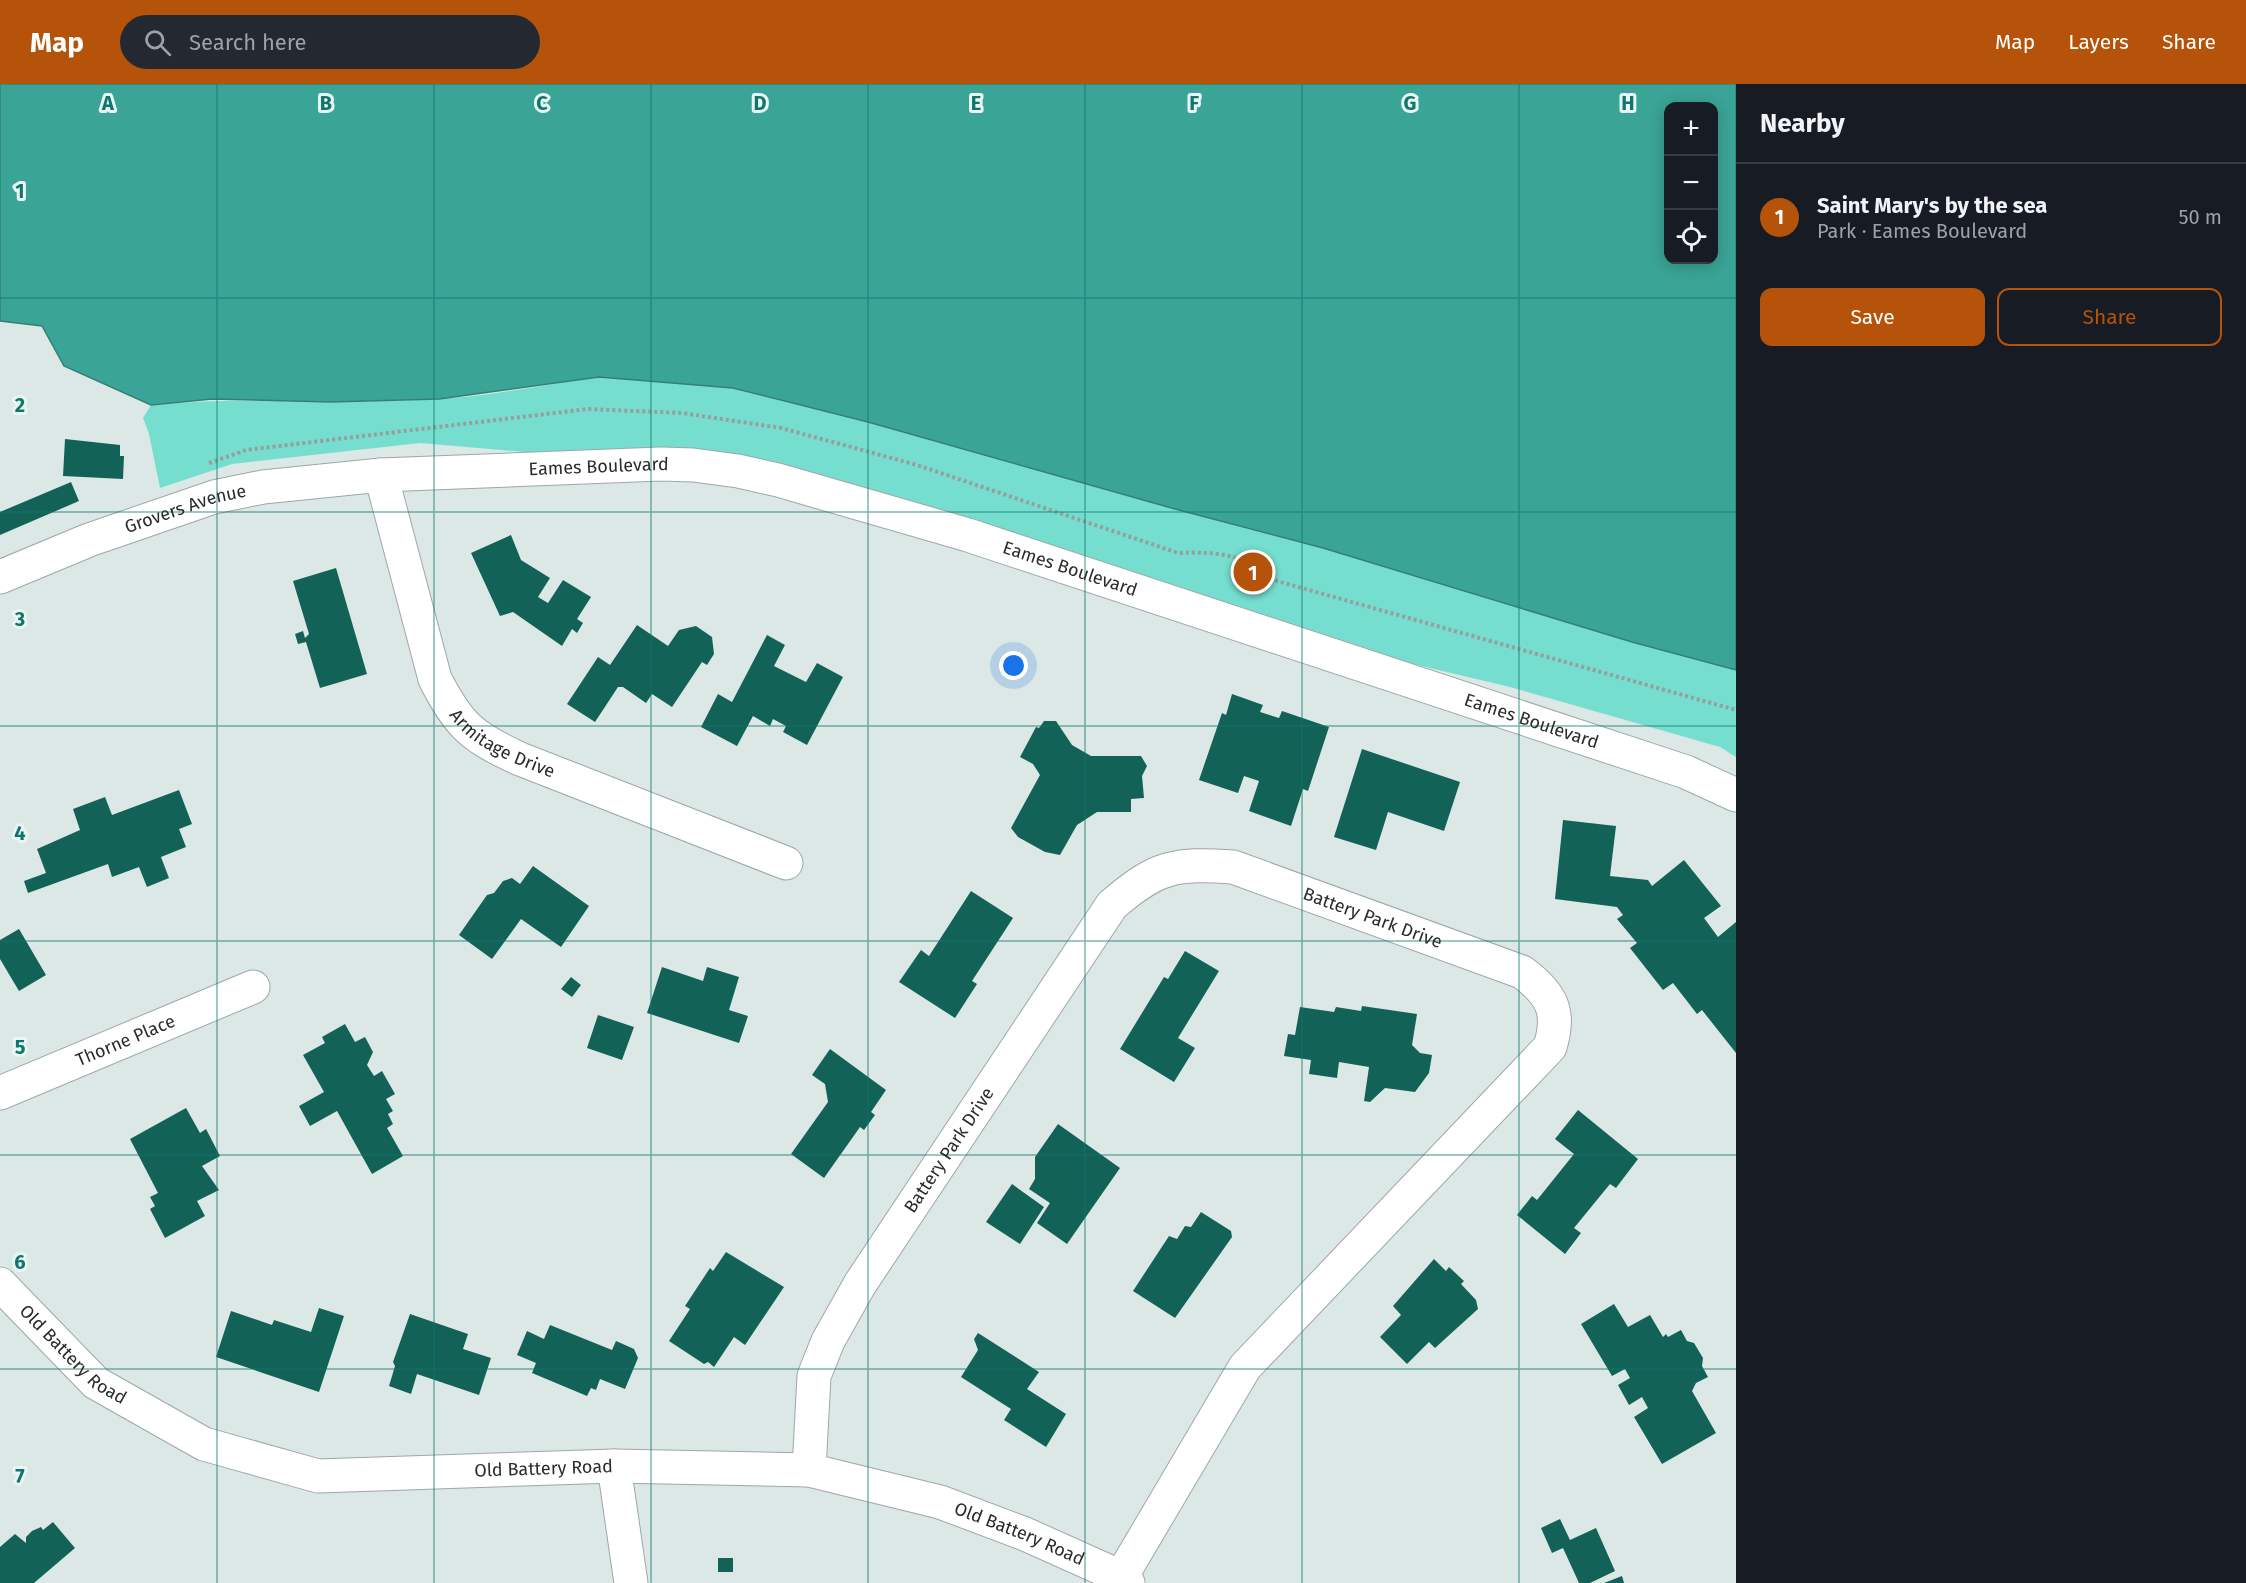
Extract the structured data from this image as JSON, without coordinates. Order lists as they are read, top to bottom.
{
  "streets": {
    "street": [
      "Eames Boulevard",
      "Grovers Avenue",
      "Armitage Drive",
      "Battery Park Drive",
      "Thorne Place",
      "Old Battery Road"
    ]
  },
  "crossings": [
    ["Eames Boulevard", "Grovers Avenue"],
    ["Eames Boulevard", "Armitage Drive"],
    ["Grovers Avenue", "Armitage Drive"],
    ["Battery Park Drive", "Old Battery Road"]
  ],
  "page": {
    "header": "Map",
    "search": "Search here",
    "nav": ["Map", "Layers", "Share"],
    "heading": "Nearby",
    "map_buttons": ["+", "−"],
    "list": [
      {
        "mark": "1",
        "name": "Saint Mary's by the sea",
        "note": "Park · Eames Boulevard",
        "value": "50 m"
      }
    ],
    "buttons": ["Save", "Share"],
    "pins": "1"
  },
  "grid": {
    "columns": [
      "A",
      "B",
      "C",
      "D",
      "E",
      "F",
      "G",
      "H"
    ],
    "rows": [
      "1",
      "2",
      "3",
      "4",
      "5",
      "6",
      "7"
    ]
  }
}
